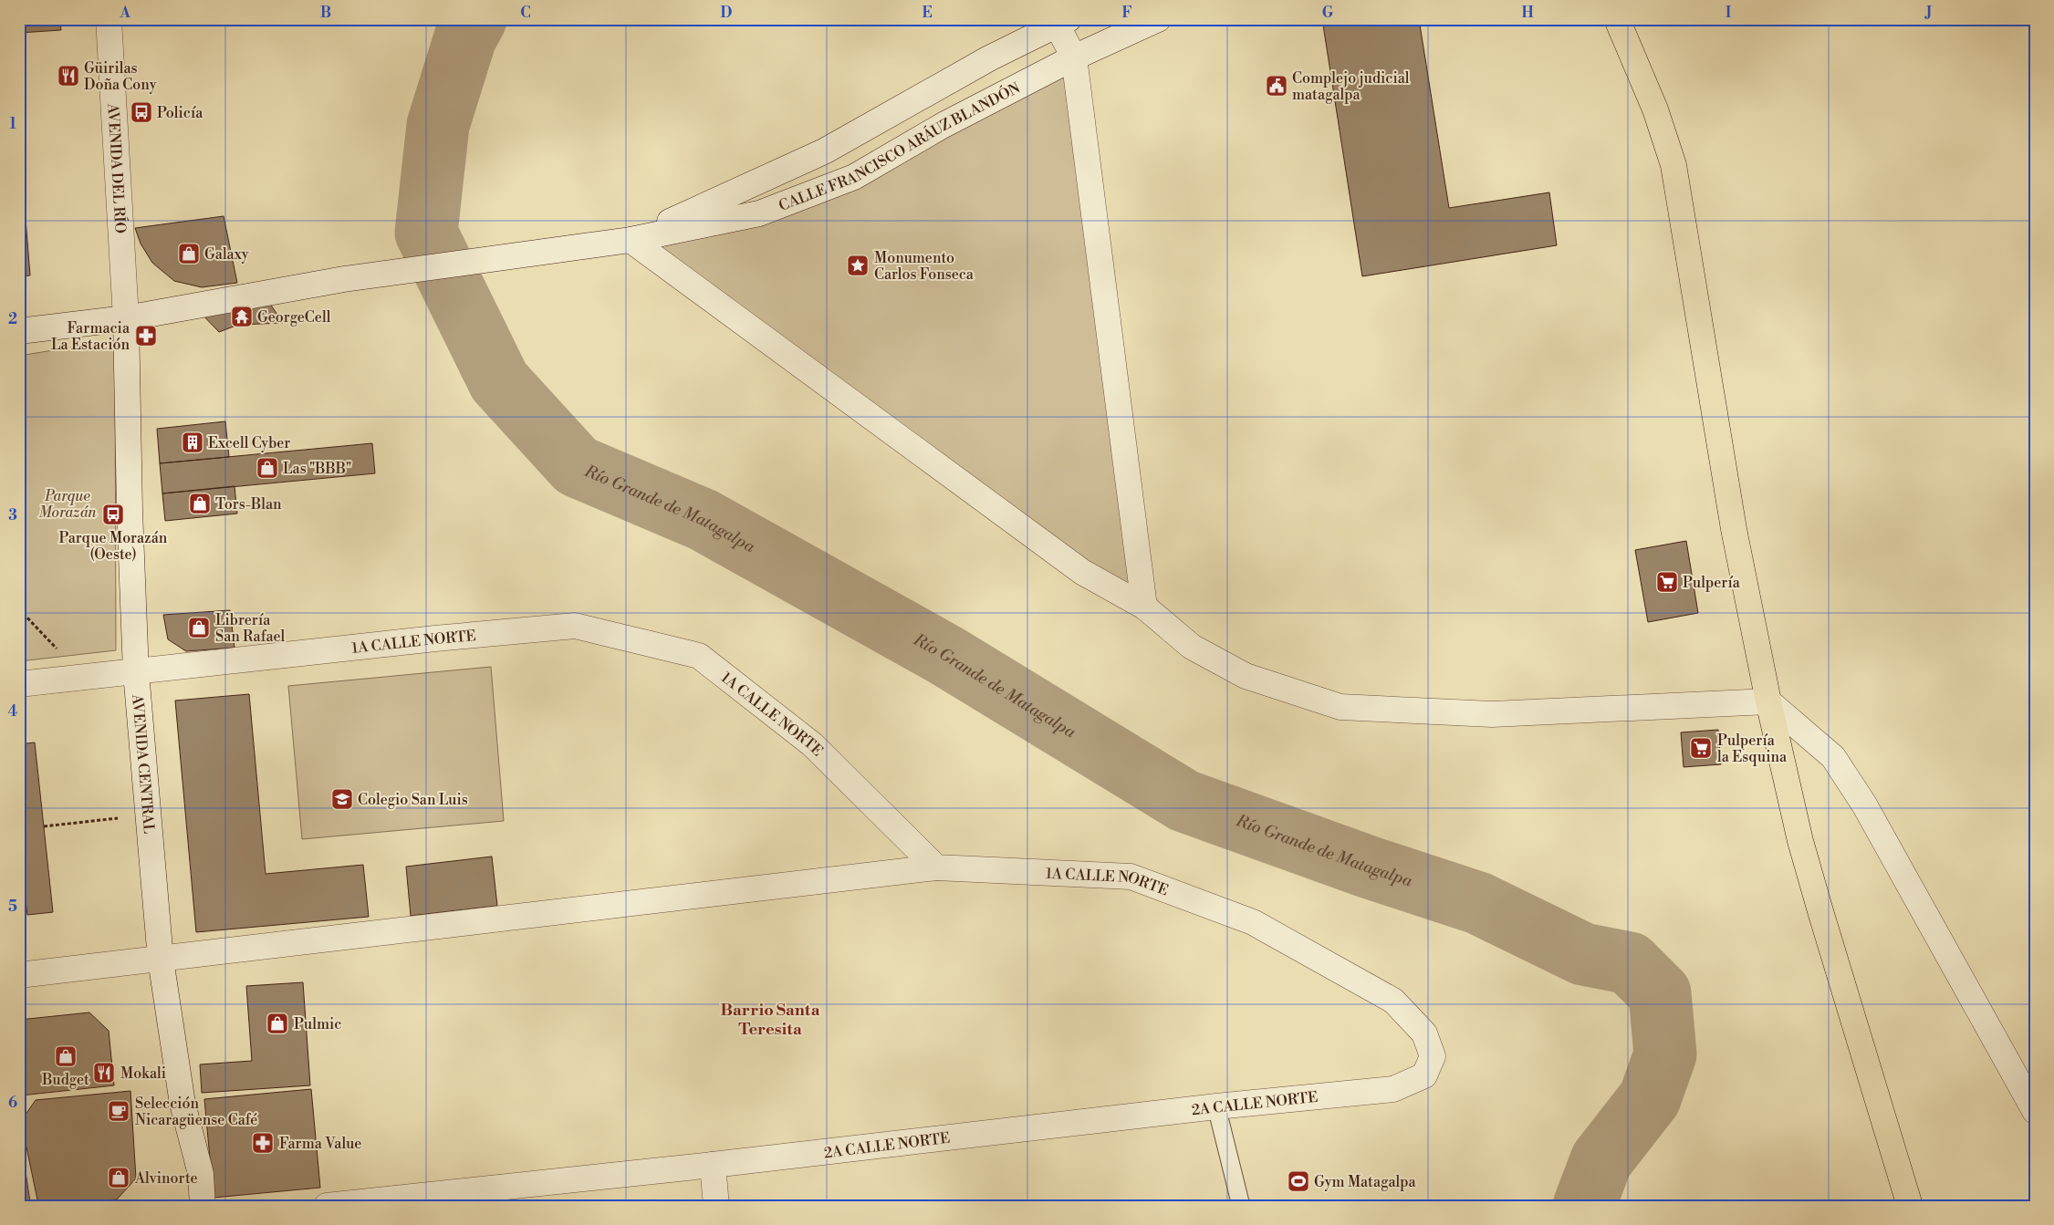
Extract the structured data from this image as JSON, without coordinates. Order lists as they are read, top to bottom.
{
  "streets": {
    "street": [
      "CALLE FRANCISCO ARÁUZ BLANDÓN",
      "AVENIDA DEL RÍO",
      "1A CALLE NORTE",
      "AVENIDA CENTRAL",
      "2A CALLE NORTE"
    ]
  },
  "crossings": [
    ["CALLE FRANCISCO ARÁUZ BLANDÓN", "AVENIDA DEL RÍO"],
    ["CALLE FRANCISCO ARÁUZ BLANDÓN", "AVENIDA CENTRAL"],
    ["AVENIDA DEL RÍO", "AVENIDA CENTRAL"],
    ["1A CALLE NORTE", "AVENIDA CENTRAL"],
    ["1A CALLE NORTE", "2A CALLE NORTE"]
  ],
  "districts": ["Barrio Santa Teresita"],
  "water": ["Río Grande de Matagalpa"],
  "parks": ["Parque Morazán"],
  "places": {
    "restaurant": ["Güirilas Doña Cony", "Mokali"],
    "public building": ["Complejo judicial matagalpa"],
    "bus stop": ["Policía", "Parque Morazán (Oeste)"],
    "shop": [
      "Galaxy",
      "Las \"BBB\"",
      "Tors-Blan",
      "Librería San Rafael",
      "Pulmic",
      "Budget",
      "Alvinorte"
    ],
    "place": ["Monumento Carlos Fonseca"],
    "temple": ["GeorgeCell"],
    "pharmacy": ["Farmacia La Estación", "Farma Value"],
    "building": ["Excell Cyber"],
    "supermarket": ["Pulpería", "Pulpería la Esquina"],
    "school or university": ["Colegio San Luis"],
    "cafe": ["Selección Nicaragüense Café"],
    "sports": ["Gym Matagalpa"]
  },
  "grid": {
    "columns": [
      "A",
      "B",
      "C",
      "D",
      "E",
      "F",
      "G",
      "H",
      "I",
      "J"
    ],
    "rows": [
      "1",
      "2",
      "3",
      "4",
      "5",
      "6"
    ]
  }
}
